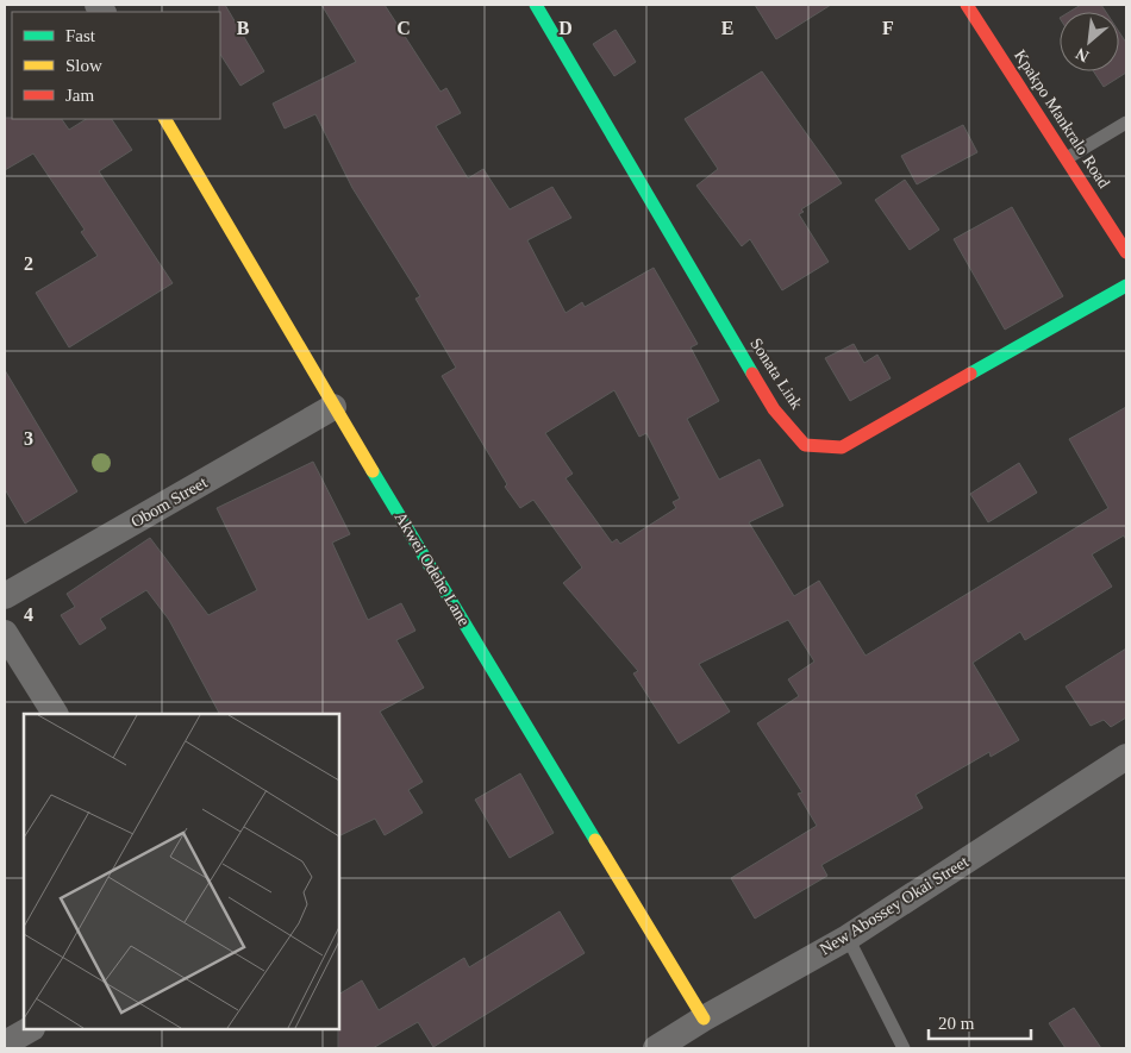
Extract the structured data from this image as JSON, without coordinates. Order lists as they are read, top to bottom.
{
  "streets": {
    "street": [
      "Kpakpo Mankralo Road",
      "Sonata Link",
      "Obom Street",
      "Akwei Odehe Lane",
      "New Abossey Okai Street"
    ]
  },
  "crossings": [
    ["Obom Street", "Akwei Odehe Lane"],
    ["Akwei Odehe Lane", "New Abossey Okai Street"]
  ],
  "legend": ["Fast", "Slow", "Jam"],
  "scale_bar": "20 m",
  "north": "bottom left",
  "grid": {
    "columns": [
      "B",
      "C",
      "D",
      "E",
      "F"
    ],
    "rows": ["2", "3", "4"]
  }
}
